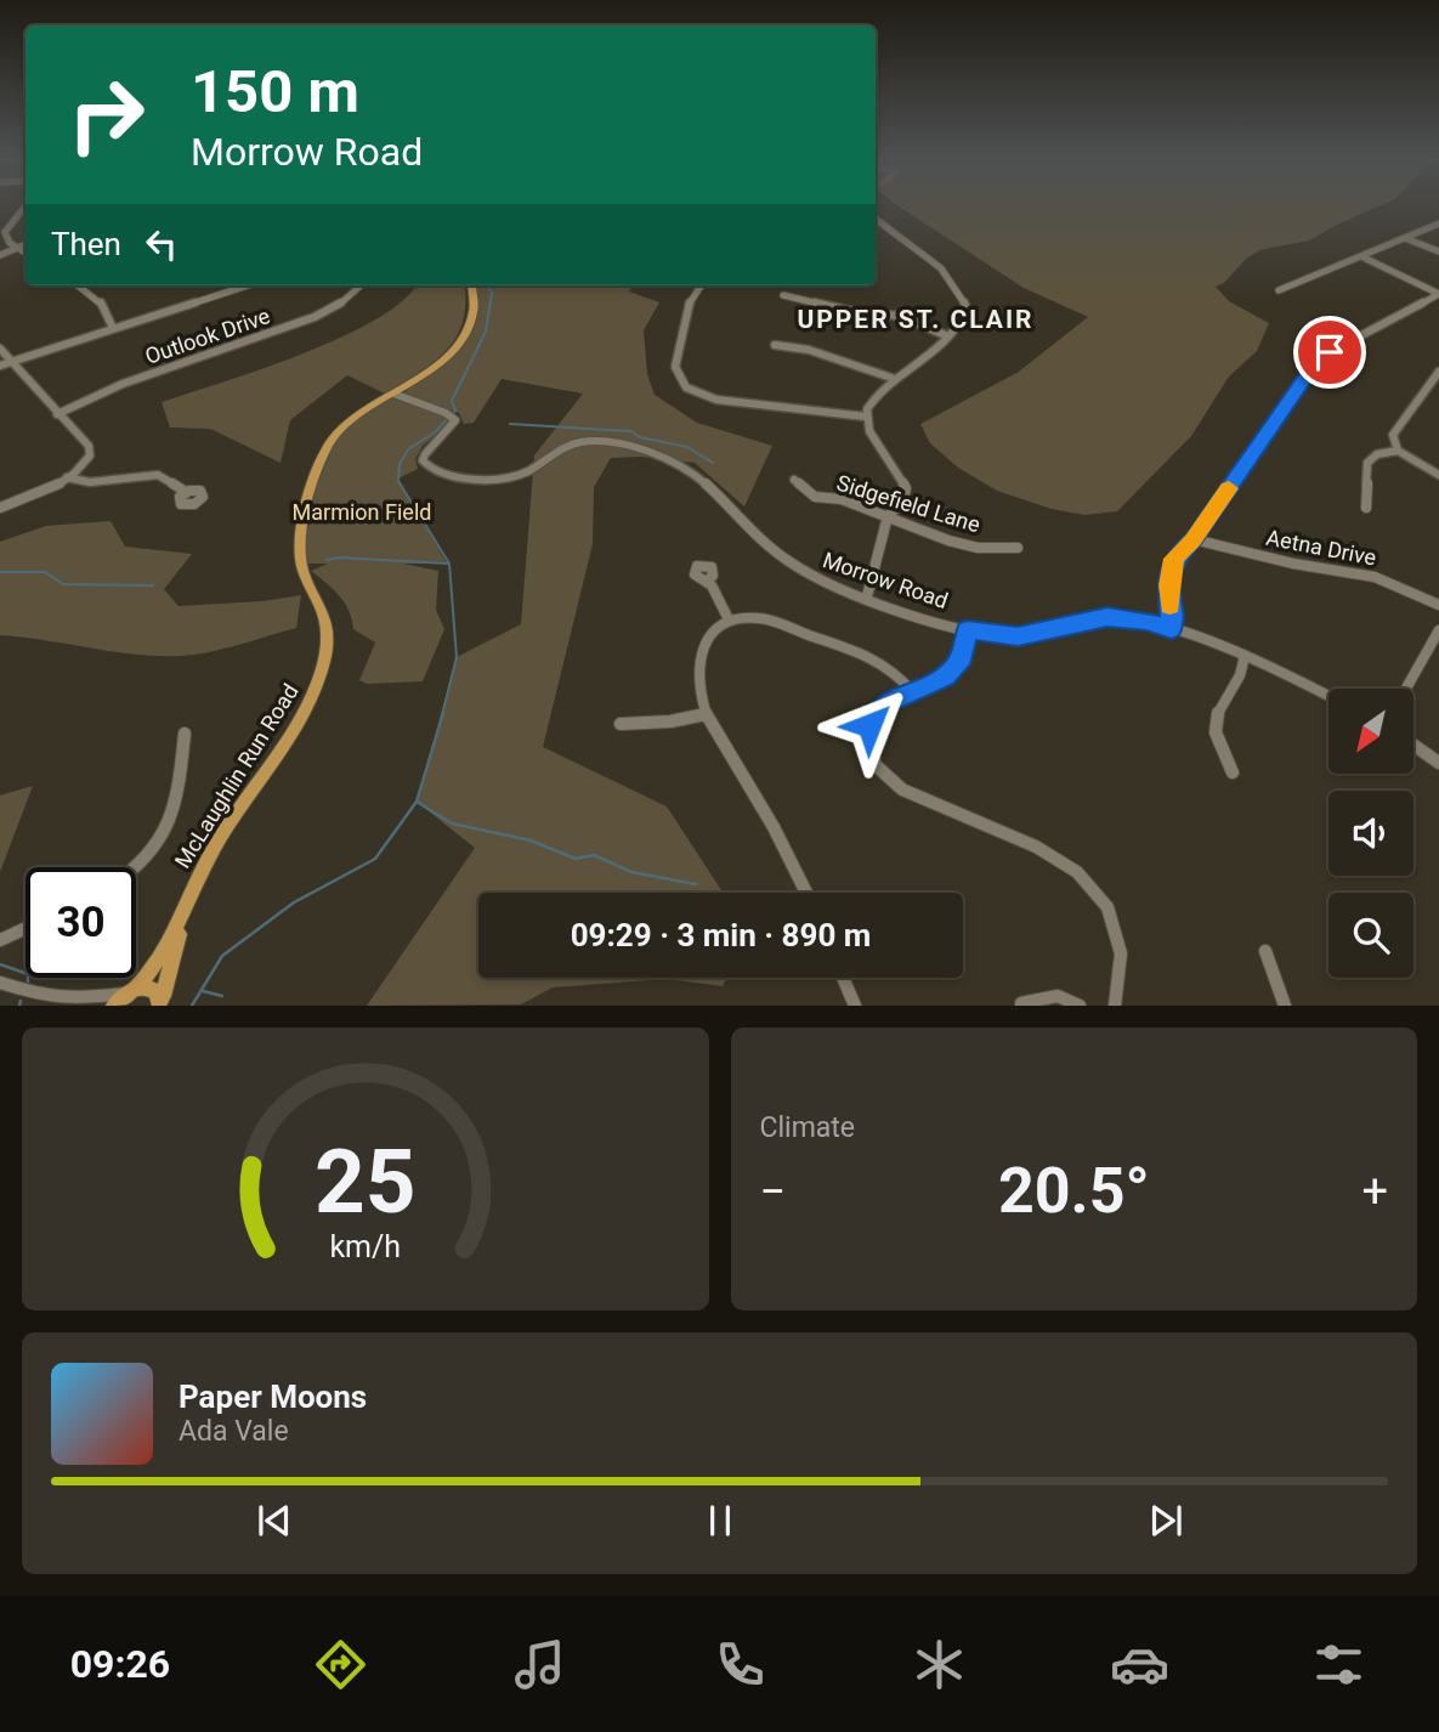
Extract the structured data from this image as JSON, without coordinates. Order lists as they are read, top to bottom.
{
  "streets": {
    "main road": ["McLaughlin Run Road"],
    "street": [
      "Outlook Drive",
      "Sidgefield Lane",
      "Aetna Drive",
      "Morrow Road"
    ]
  },
  "crossings": [
    ["Morrow Road", "McLaughlin Run Road"]
  ],
  "districts": ["UPPER ST. CLAIR"],
  "parks": ["Marmion Field"],
  "north": "bottom left",
  "page": {
    "turn": ["150 m", "Morrow Road"],
    "then": "Then",
    "limit": "30",
    "trip": "09:29 · 3 min · 890 m",
    "tile": "Climate",
    "heat": ["−", "20.5°", "+"],
    "song": ["Paper Moons", "Ada Vale"],
    "tabs": "09:26",
    "gauge": ["25", "km/h"]
  }
}
